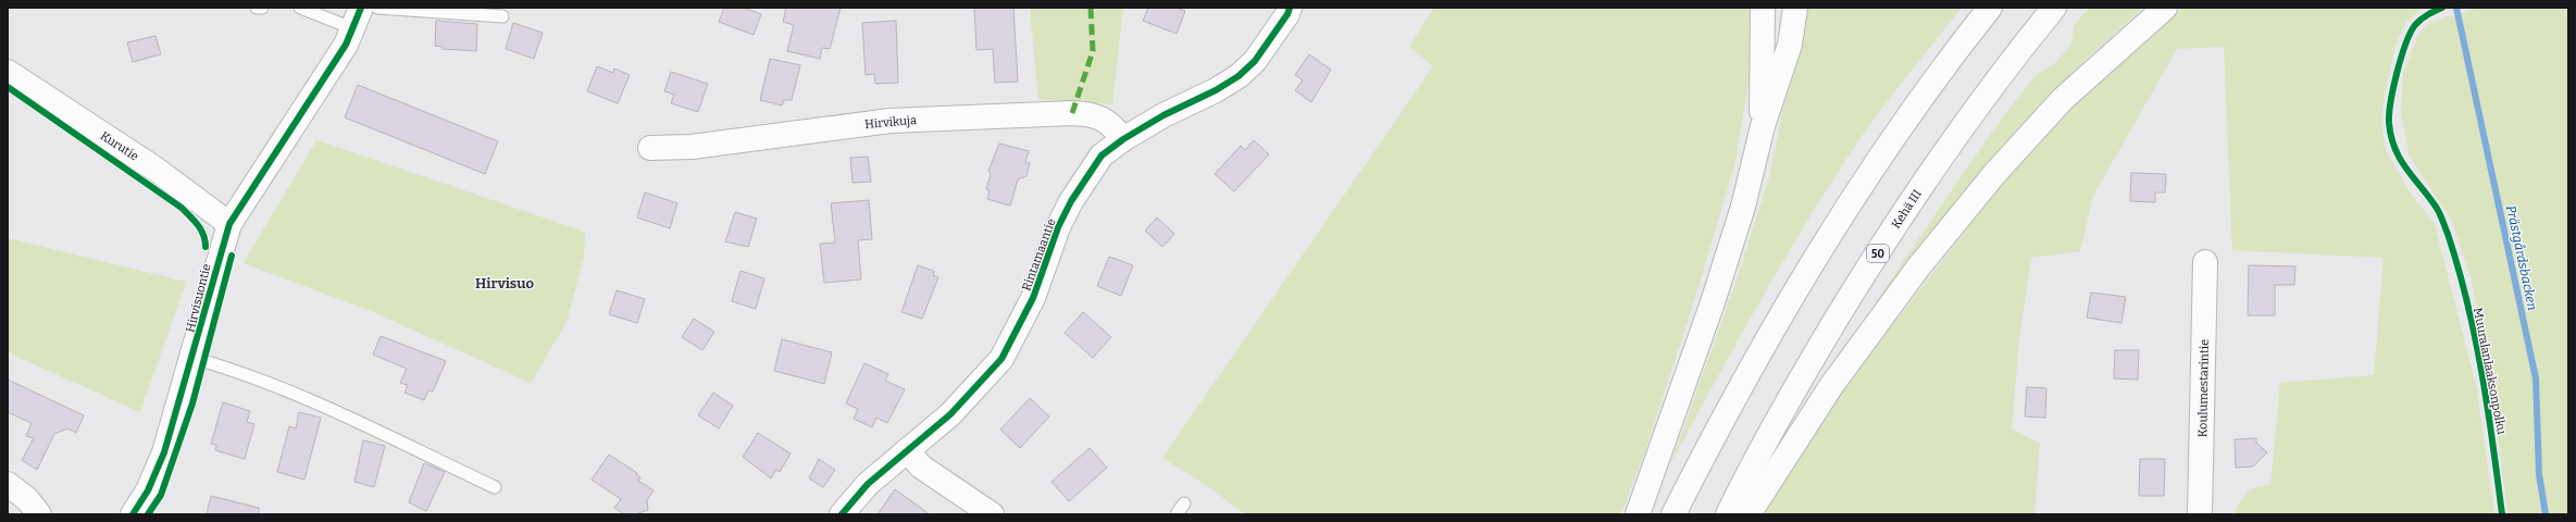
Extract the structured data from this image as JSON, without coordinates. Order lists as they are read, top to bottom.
{
  "streets": {
    "main road": [
      "Hirvikuja",
      "Kurutie",
      "Kehä III",
      "50",
      "Rintamaantie",
      "Hirvisuontie",
      "Koulumestarintie"
    ],
    "cycle path": ["Muuralanlaaksonpolku"]
  },
  "crossings": [
    ["Hirvikuja", "Rintamaantie"],
    ["Kurutie", "Hirvisuontie"]
  ],
  "districts": ["Hirvisuo"],
  "water": ["Prästgårdsbacken"]
}
